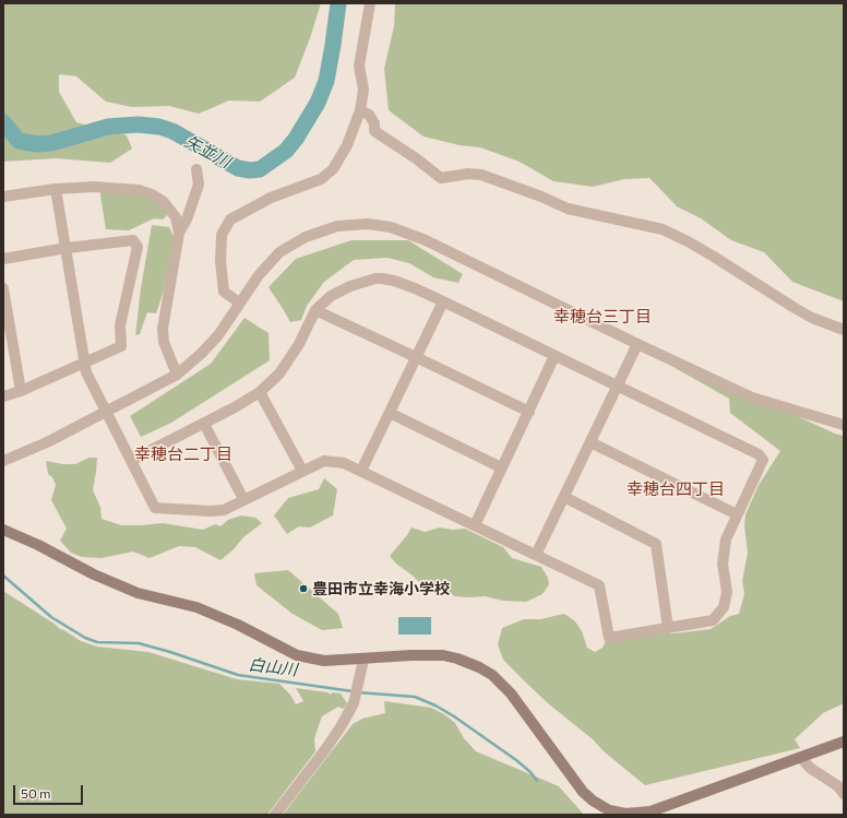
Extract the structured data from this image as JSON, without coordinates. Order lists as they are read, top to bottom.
{
  "districts": ["幸穂台三丁目", "幸穂台二丁目", "幸穂台四丁目"],
  "water": ["矢並川", "白山川"],
  "places": ["豊田市立幸海小学校"],
  "scale_bar": "50 m"
}
